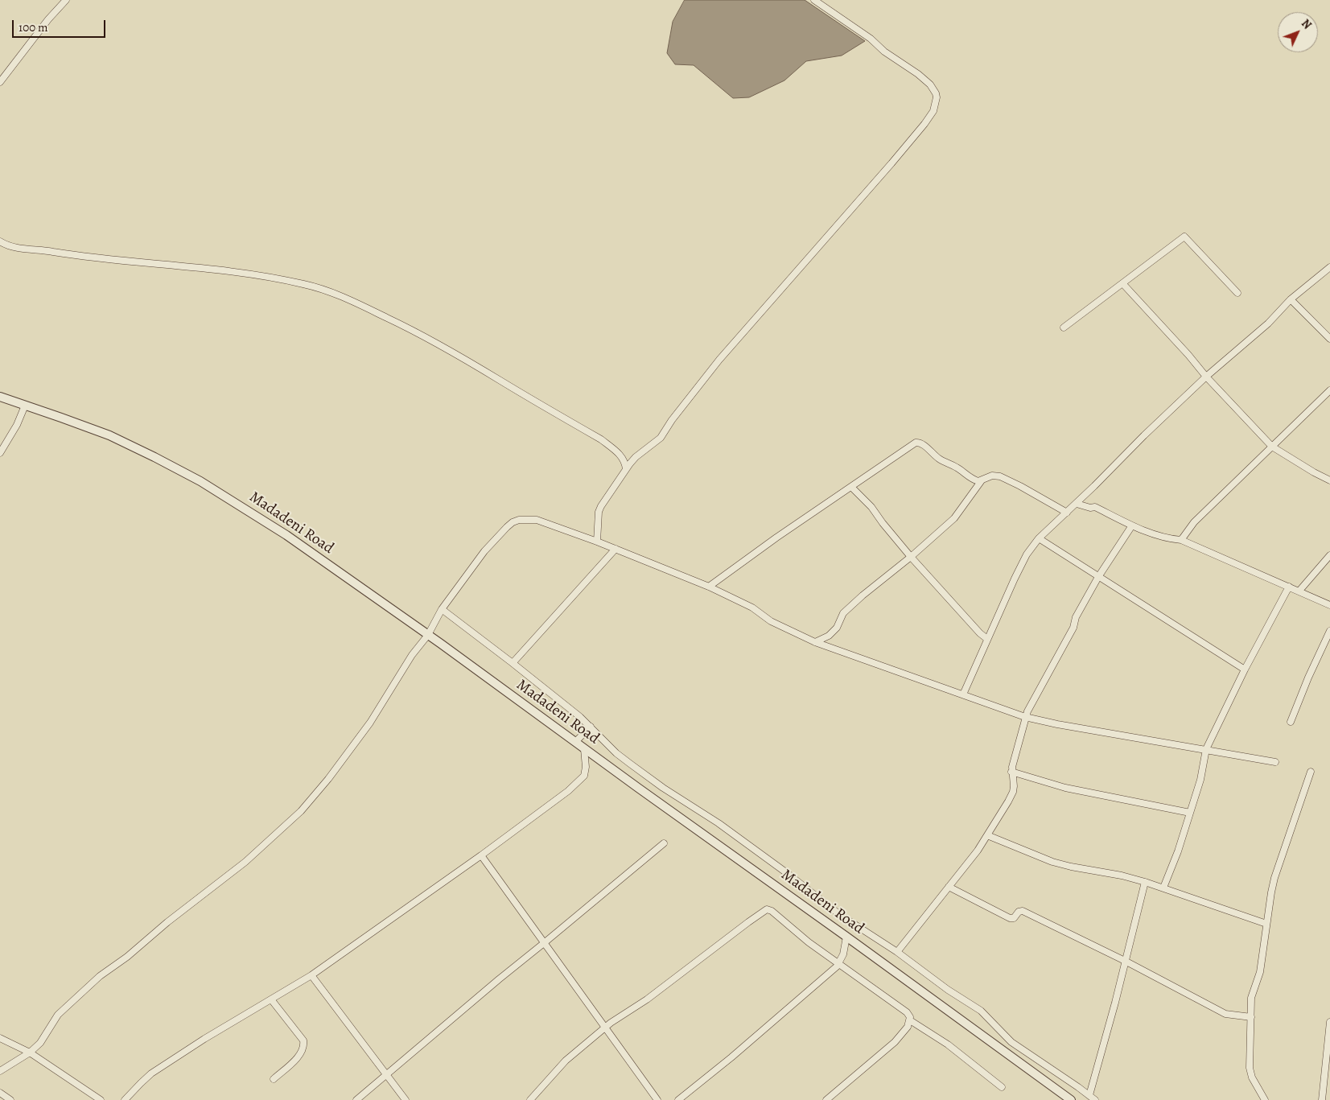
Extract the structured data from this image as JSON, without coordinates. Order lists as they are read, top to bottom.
{
  "streets": {
    "street": ["Madadeni Road"]
  },
  "scale_bar": "100 m",
  "north": "top right"
}
